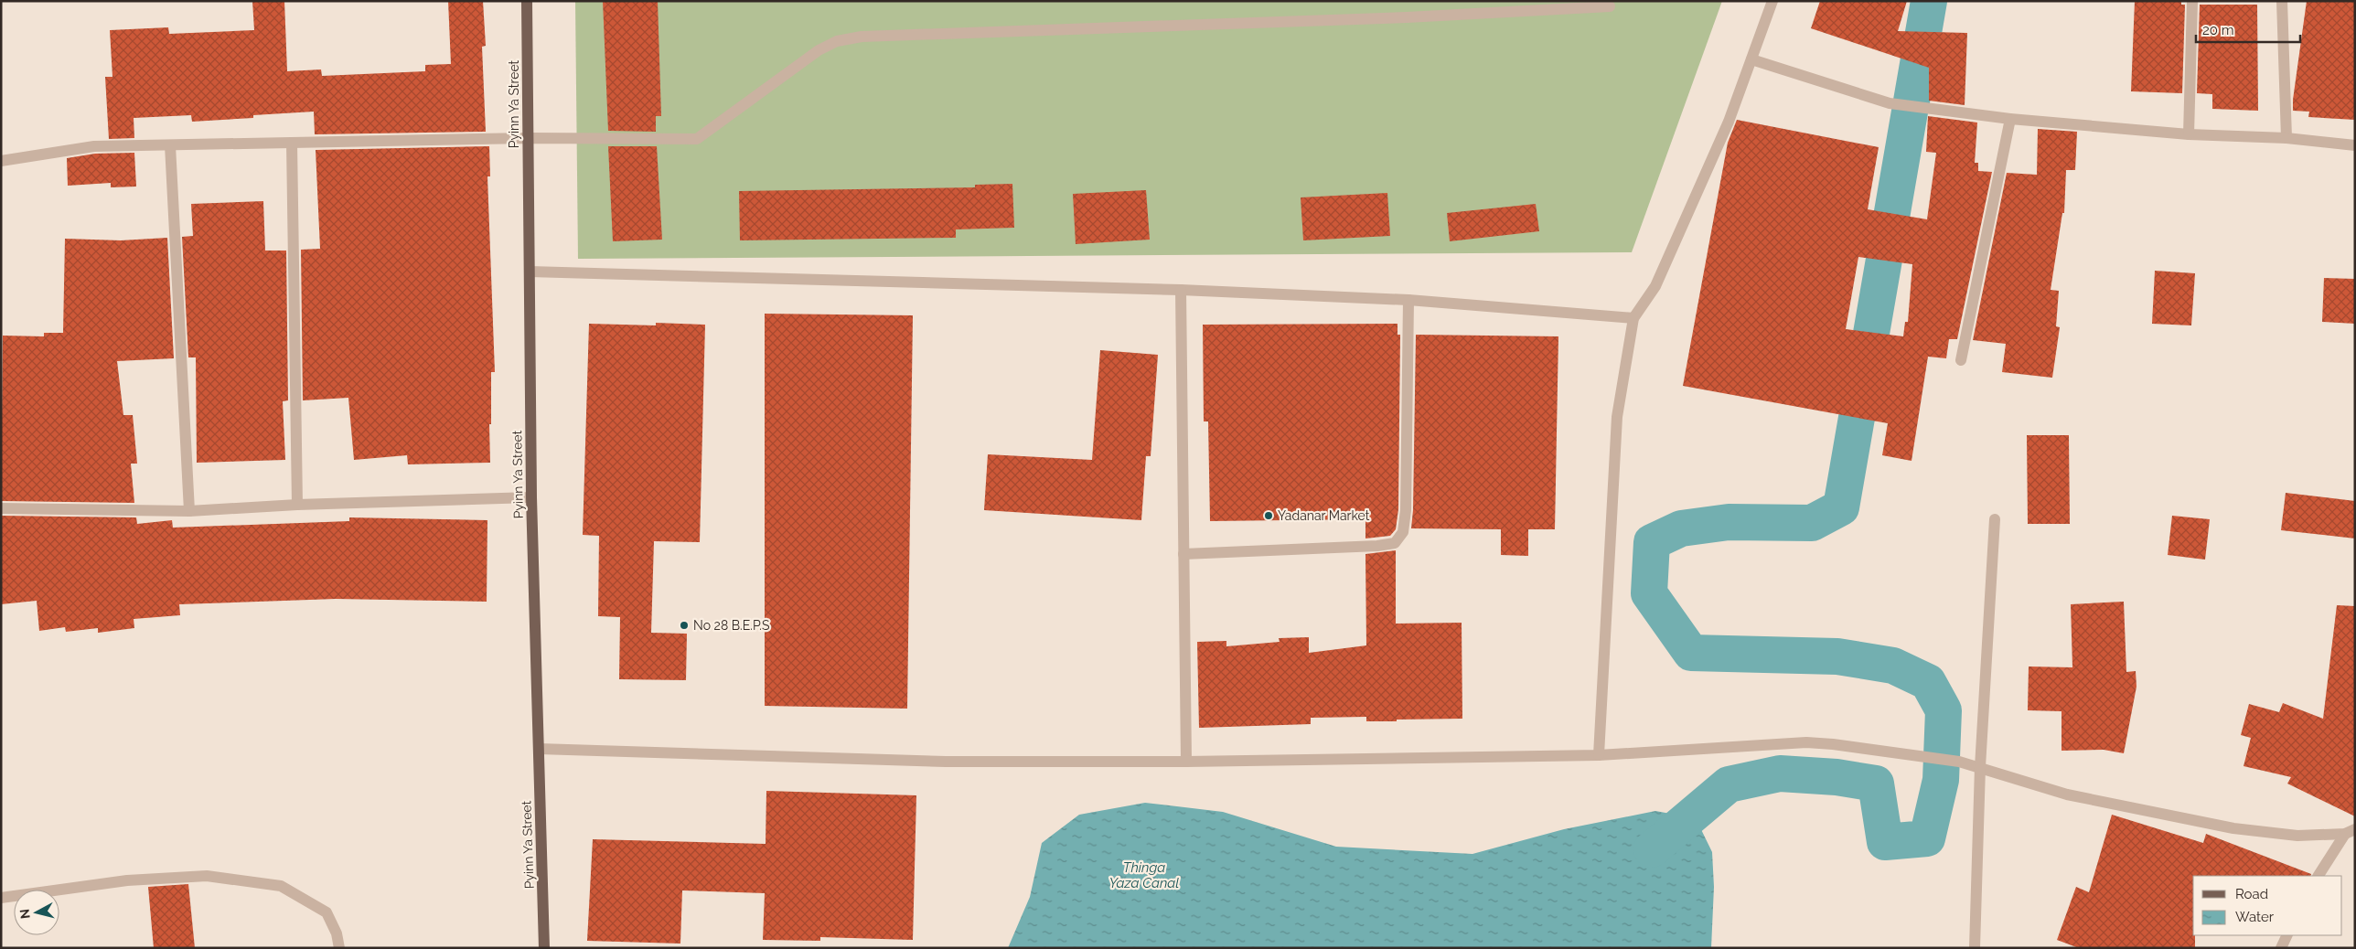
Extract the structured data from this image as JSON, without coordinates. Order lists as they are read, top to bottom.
{
  "streets": {
    "main road": ["Pyinn Ya Street"]
  },
  "water": ["Thinga Yaza Canal"],
  "places": ["Yadanar Market", "No 28 B.E.P.S"],
  "legend": ["Road", "Water"],
  "scale_bar": "20 m",
  "north": "left"
}
